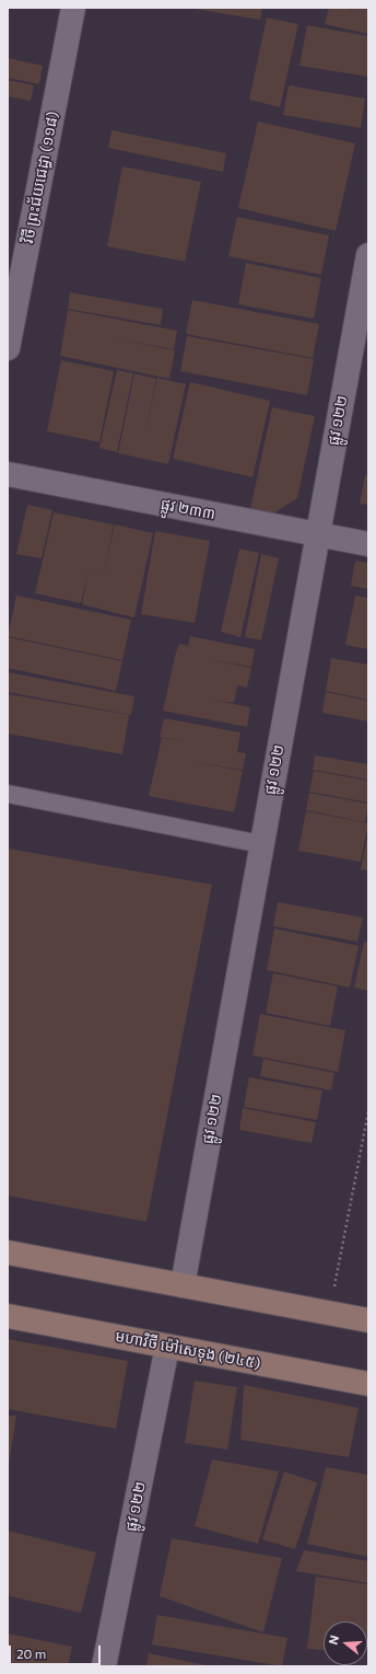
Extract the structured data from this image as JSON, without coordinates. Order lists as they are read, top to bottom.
{
  "streets": {
    "main road": ["មហាវិថី ម៉ៅសេទុង (២៤៥)"],
    "street": ["វិថី ព្រះជ័យជេដ្ធា (១១៨)", "ផ្លូវ ១២២", "ផ្លូវ ២៣៣"]
  },
  "crossings": [
    ["ផ្លូវ ១២២", "ផ្លូវ ២៣៣"],
    ["ផ្លូវ ១២២", "មហាវិថី ម៉ៅសេទុង (២៤៥)"]
  ],
  "scale_bar": "20 m",
  "north": "left"
}
